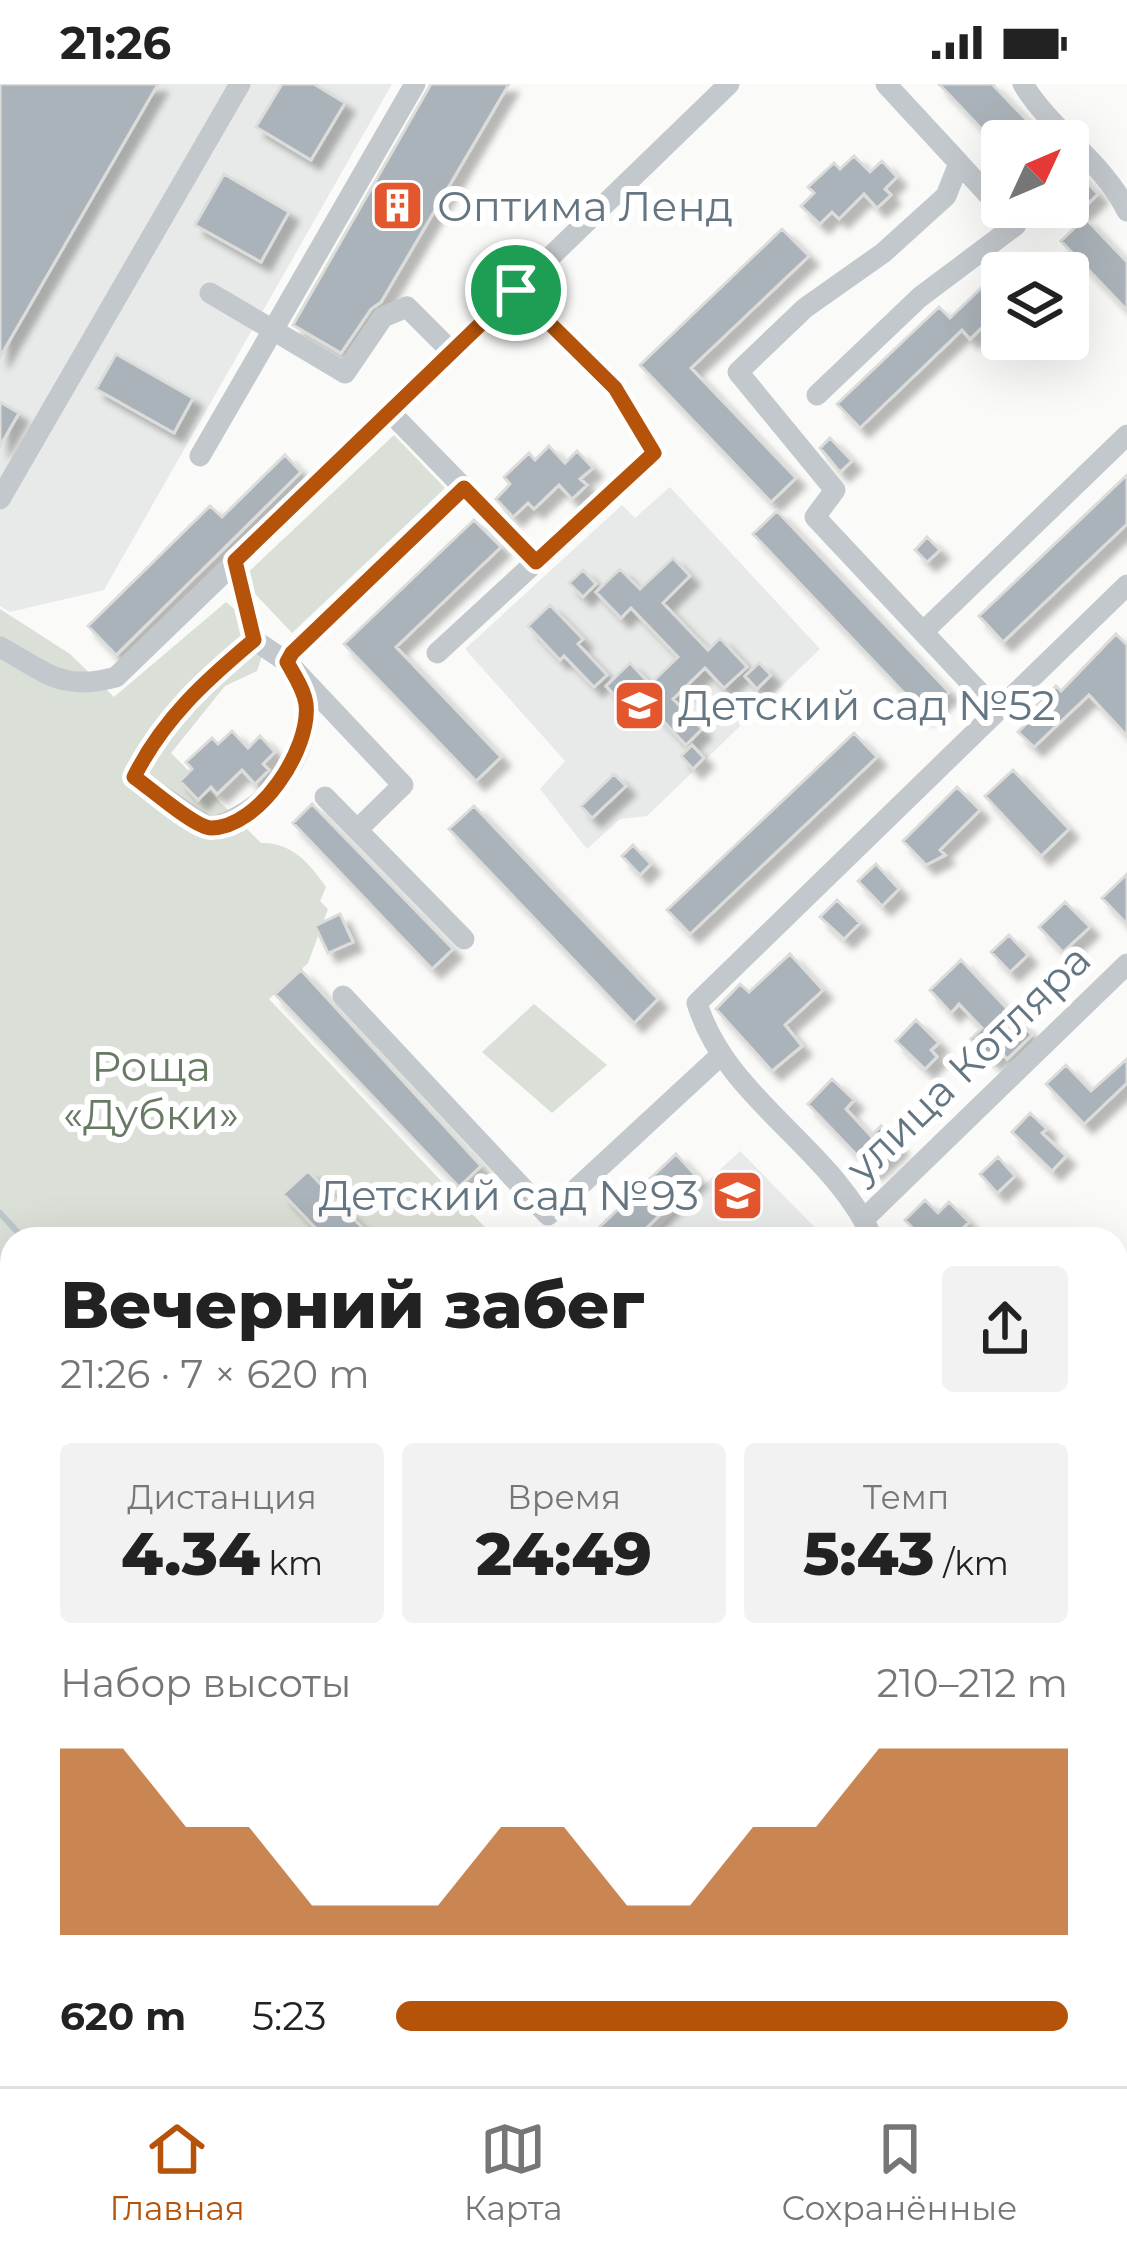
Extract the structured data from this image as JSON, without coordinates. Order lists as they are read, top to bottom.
{
  "streets": {
    "street": ["улица Котляра"]
  },
  "parks": ["Роща «Дубки»"],
  "places": {
    "building": ["Оптима Ленд"],
    "school or university": ["Детский сад №52", "Детский сад №93"]
  },
  "north": "top right",
  "page": {
    "status": "21:26",
    "heading": ["Вечерний забег", "21:26 · 7 × 620 m"],
    "stats": [
      ["Дистанция", "4.34 km"],
      ["Время", "24:49"],
      ["Темп", "5:43 /km"]
    ],
    "chart": ["Набор высоты", "210–212 m"],
    "list": [
      {
        "name": "620 m",
        "note": "5:23"
      }
    ],
    "tabs": ["Главная", "Карта", "Сохранённые"]
  }
}
